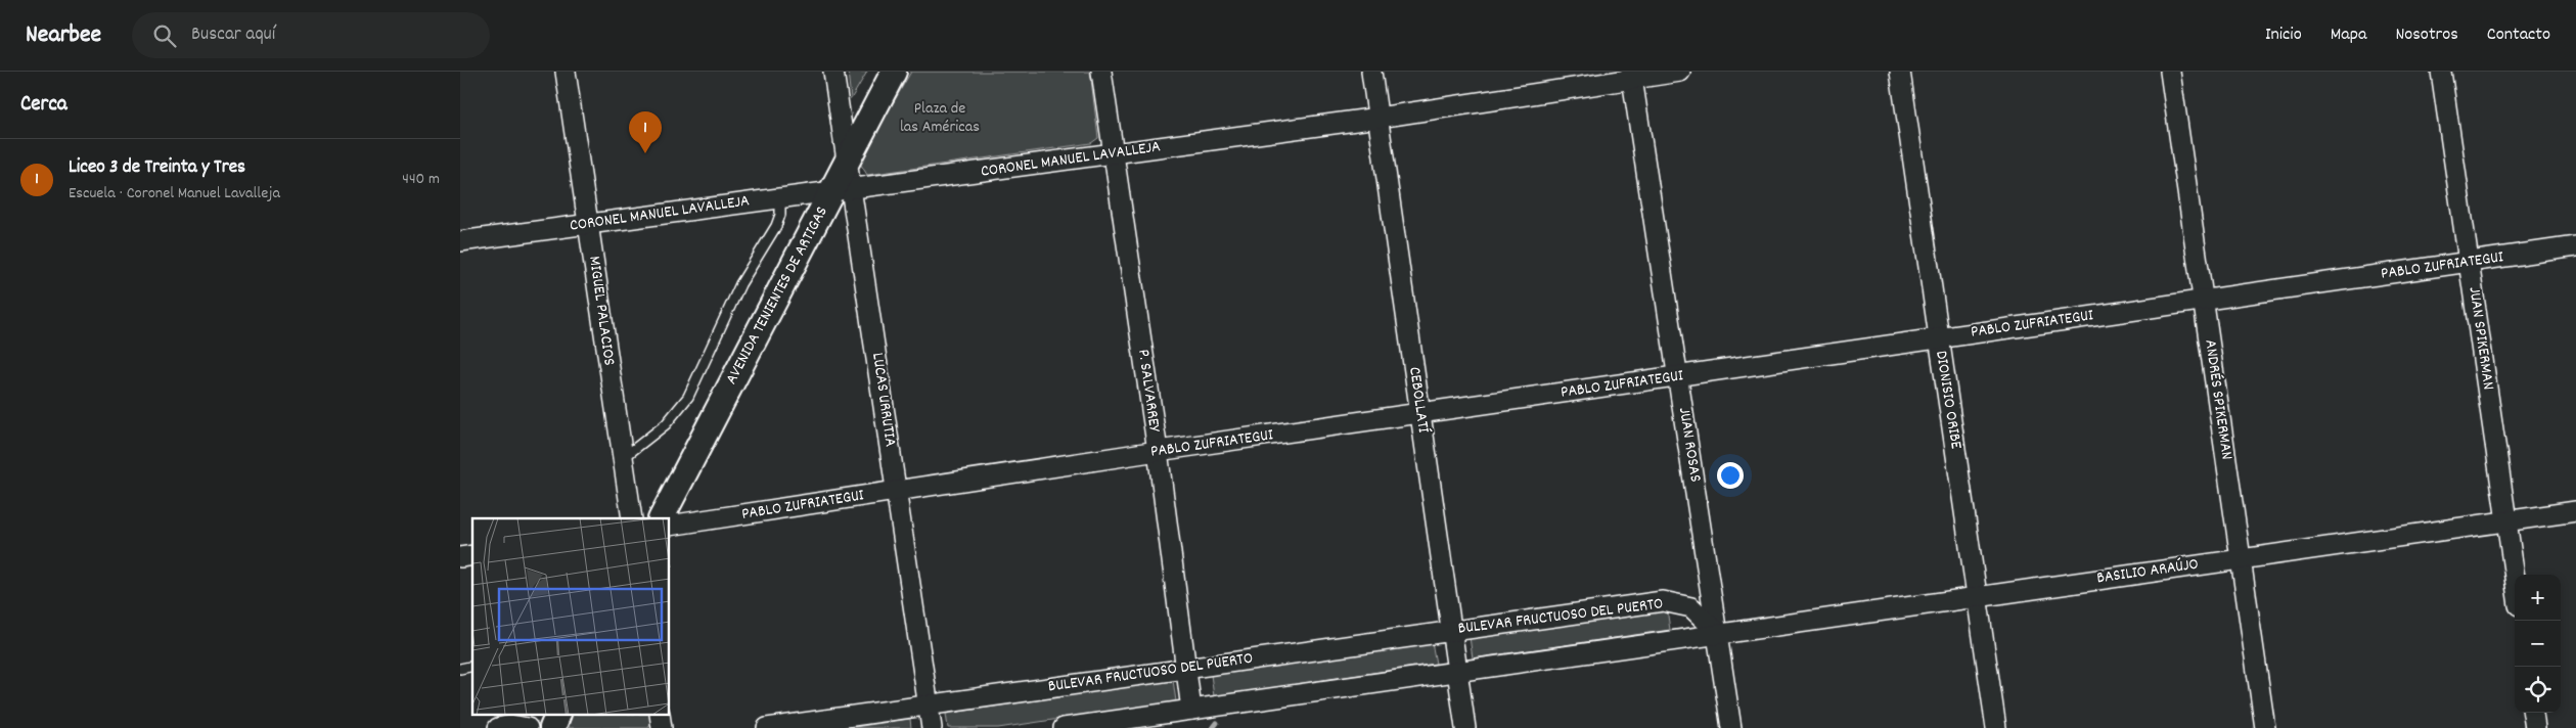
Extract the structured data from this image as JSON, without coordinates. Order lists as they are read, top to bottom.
{
  "streets": {
    "street": [
      "CORONEL MANUEL LAVALLEJA",
      "PABLO ZUFRIATEGUI",
      "AVENIDA TENIENTES DE ARTIGAS",
      "MIGUEL PALACIOS",
      "JUAN SPIKERMAN",
      "P. SALVARREY",
      "LUCAS URRUTIA",
      "CEBOLLATÍ",
      "DIONISIO ORIBE",
      "ANDRÉS SPIKERMAN",
      "JUAN ROSAS",
      "BASILIO ARAÚJO",
      "BULEVAR FRUCTUOSO DEL PUERTO"
    ]
  },
  "crossings": [
    ["CORONEL MANUEL LAVALLEJA", "AVENIDA TENIENTES DE ARTIGAS"],
    ["CORONEL MANUEL LAVALLEJA", "MIGUEL PALACIOS"],
    ["CORONEL MANUEL LAVALLEJA", "P. SALVARREY"],
    ["CORONEL MANUEL LAVALLEJA", "LUCAS URRUTIA"],
    ["CORONEL MANUEL LAVALLEJA", "CEBOLLATÍ"],
    ["CORONEL MANUEL LAVALLEJA", "JUAN ROSAS"],
    ["PABLO ZUFRIATEGUI", "JUAN SPIKERMAN"],
    ["PABLO ZUFRIATEGUI", "P. SALVARREY"],
    ["PABLO ZUFRIATEGUI", "LUCAS URRUTIA"],
    ["PABLO ZUFRIATEGUI", "CEBOLLATÍ"],
    ["PABLO ZUFRIATEGUI", "DIONISIO ORIBE"],
    ["PABLO ZUFRIATEGUI", "ANDRÉS SPIKERMAN"],
    ["PABLO ZUFRIATEGUI", "JUAN ROSAS"],
    ["AVENIDA TENIENTES DE ARTIGAS", "LUCAS URRUTIA"],
    ["JUAN SPIKERMAN", "BASILIO ARAÚJO"],
    ["P. SALVARREY", "BULEVAR FRUCTUOSO DEL PUERTO"],
    ["LUCAS URRUTIA", "BULEVAR FRUCTUOSO DEL PUERTO"],
    ["CEBOLLATÍ", "BULEVAR FRUCTUOSO DEL PUERTO"],
    ["DIONISIO ORIBE", "BASILIO ARAÚJO"],
    ["ANDRÉS SPIKERMAN", "BASILIO ARAÚJO"],
    ["JUAN ROSAS", "BASILIO ARAÚJO"],
    ["JUAN ROSAS", "BULEVAR FRUCTUOSO DEL PUERTO"],
    ["BASILIO ARAÚJO", "BULEVAR FRUCTUOSO DEL PUERTO"]
  ],
  "parks": ["Plaza de las Américas"],
  "page": {
    "header": "Nearbee",
    "search": "Buscar aquí",
    "nav": [
      "Inicio",
      "Mapa",
      "Nosotros",
      "Contacto"
    ],
    "heading": "Cerca",
    "pins": "1",
    "list": [
      {
        "mark": "1",
        "name": "Liceo 3 de Treinta y Tres",
        "note": "Escuela · Coronel Manuel Lavalleja",
        "value": "440 m"
      }
    ],
    "map_buttons": ["+", "−"]
  }
}
